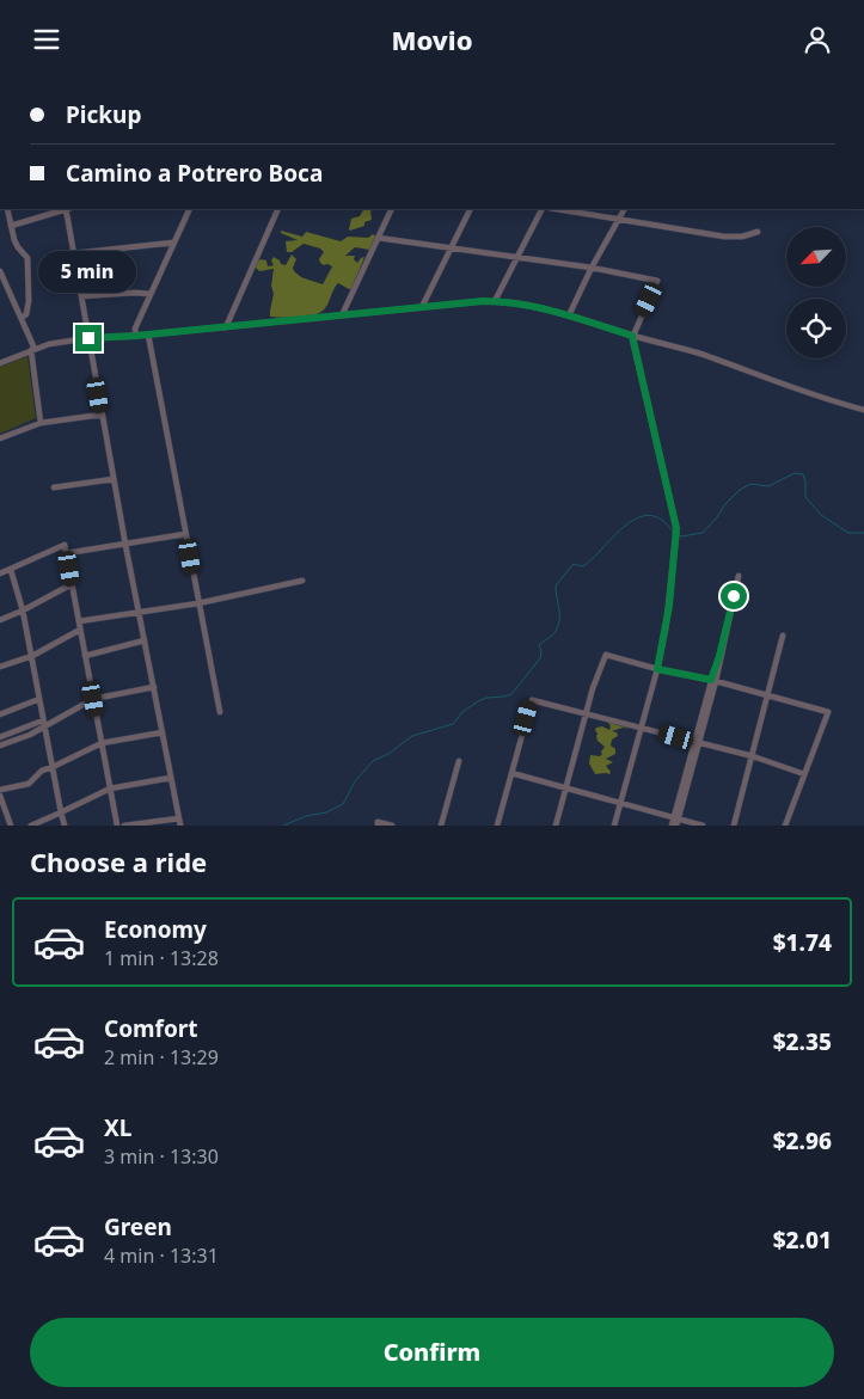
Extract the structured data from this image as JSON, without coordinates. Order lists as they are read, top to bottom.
{
  "north": "bottom left",
  "page": {
    "header": "Movio",
    "banner": ["Pickup", "Camino a Potrero Boca"],
    "bubble": "5 min",
    "heading": "Choose a ride",
    "list": [
      {
        "name": "Economy",
        "note": "1 min · 13:28",
        "value": "$1.74"
      },
      {
        "name": "Comfort",
        "note": "2 min · 13:29",
        "value": "$2.35"
      },
      {
        "name": "XL",
        "note": "3 min · 13:30",
        "value": "$2.96"
      },
      {
        "name": "Green",
        "note": "4 min · 13:31",
        "value": "$2.01"
      }
    ],
    "buttons": "Confirm"
  }
}
